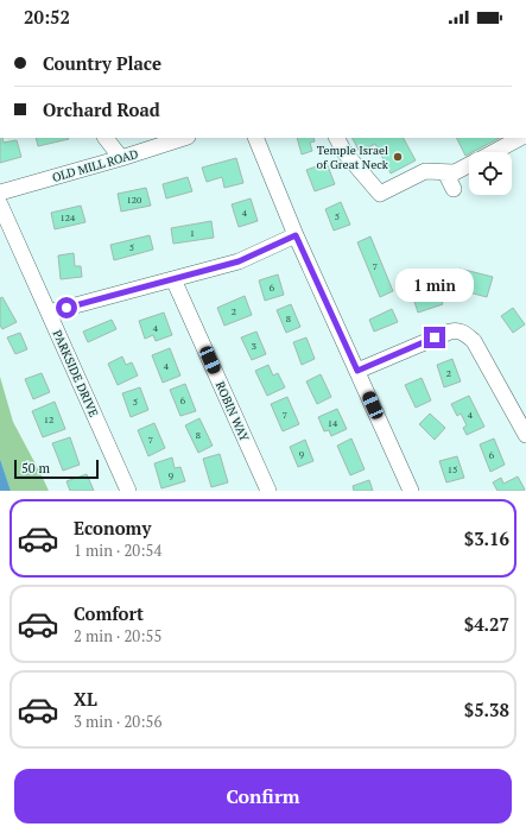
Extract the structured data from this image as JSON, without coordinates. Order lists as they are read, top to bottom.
{
  "streets": {
    "street": ["OLD MILL ROAD", "PARKSIDE DRIVE", "ROBIN WAY"]
  },
  "places": ["Temple Israel of Great Neck"],
  "house_numbers": [
    "120",
    "4",
    "5",
    "124",
    "1",
    "5",
    "7",
    "6",
    "2",
    "8",
    "4",
    "3",
    "4",
    "2",
    "6",
    "5",
    "7",
    "4",
    "12",
    "14",
    "8",
    "7",
    "9",
    "6",
    "15",
    "9"
  ],
  "scale_bar": "50 m",
  "page": {
    "status": "20:52",
    "banner": ["Country Place", "Orchard Road"],
    "bubble": "1 min",
    "scale": "50 m",
    "list": [
      {
        "name": "Economy",
        "note": "1 min · 20:54",
        "value": "$3.16"
      },
      {
        "name": "Comfort",
        "note": "2 min · 20:55",
        "value": "$4.27"
      },
      {
        "name": "XL",
        "note": "3 min · 20:56",
        "value": "$5.38"
      }
    ],
    "buttons": "Confirm"
  }
}
